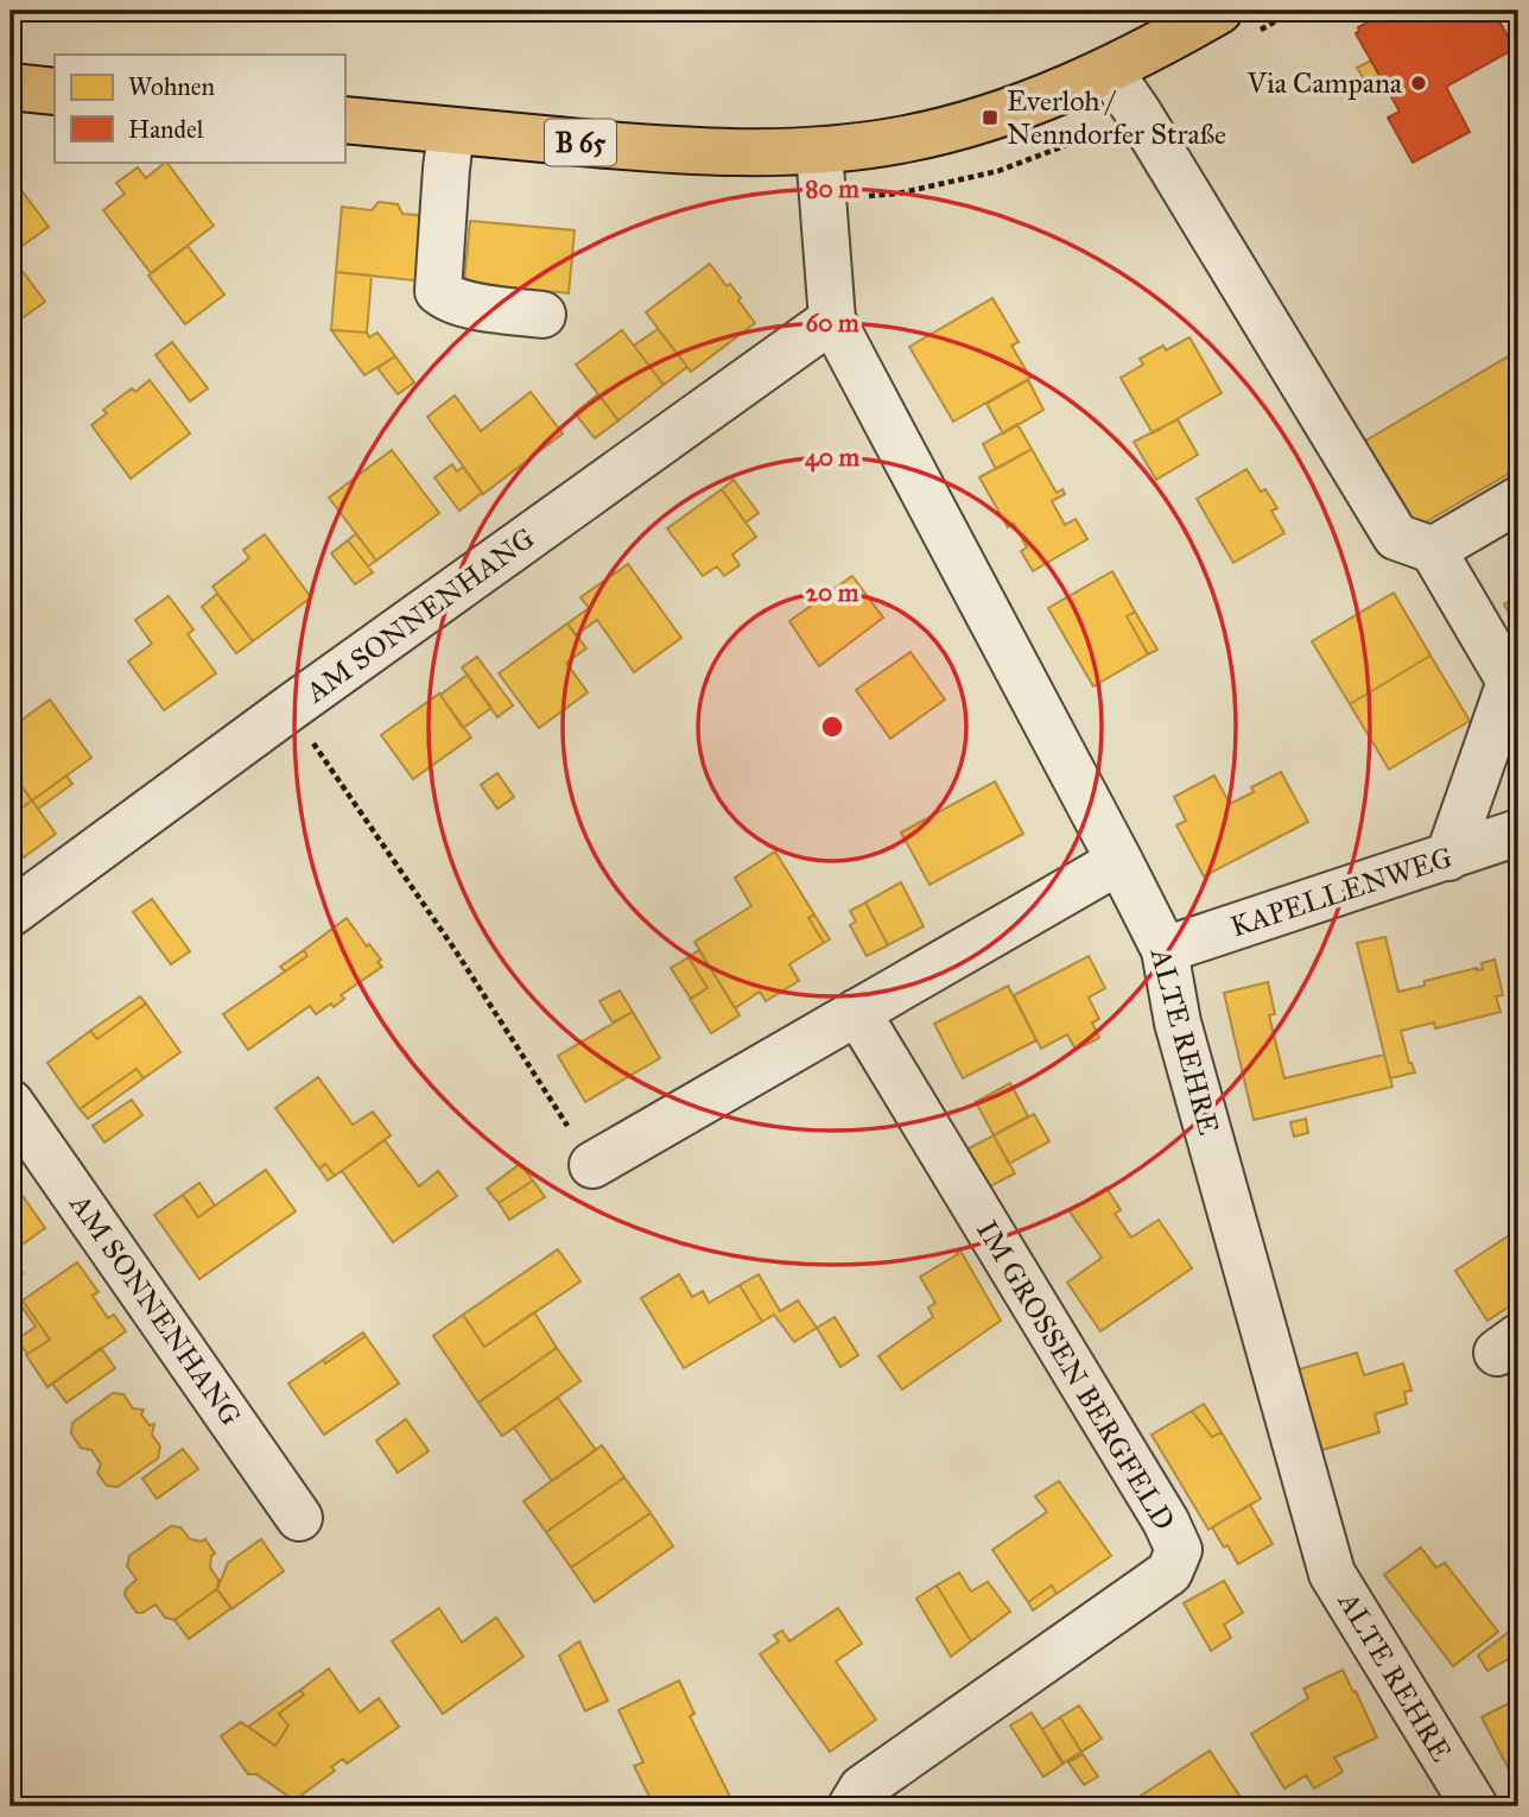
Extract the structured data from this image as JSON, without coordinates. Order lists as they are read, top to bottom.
{
  "streets": {
    "main road": ["B 65"],
    "street": [
      "AM SONNENHANG",
      "KAPELLENWEG",
      "ALTE REHRE",
      "IM GROSSEN BERGFELD"
    ]
  },
  "crossings": [
    ["B 65", "ALTE REHRE"],
    ["AM SONNENHANG", "ALTE REHRE"],
    ["KAPELLENWEG", "ALTE REHRE"]
  ],
  "places": {
    "other": ["Via Campana"],
    "transit": ["Everloh / Nenndorfer Straße"]
  },
  "legend": ["Wohnen", "Handel"],
  "rings": [
    "80 m",
    "60 m",
    "40 m",
    "20 m"
  ]
}
